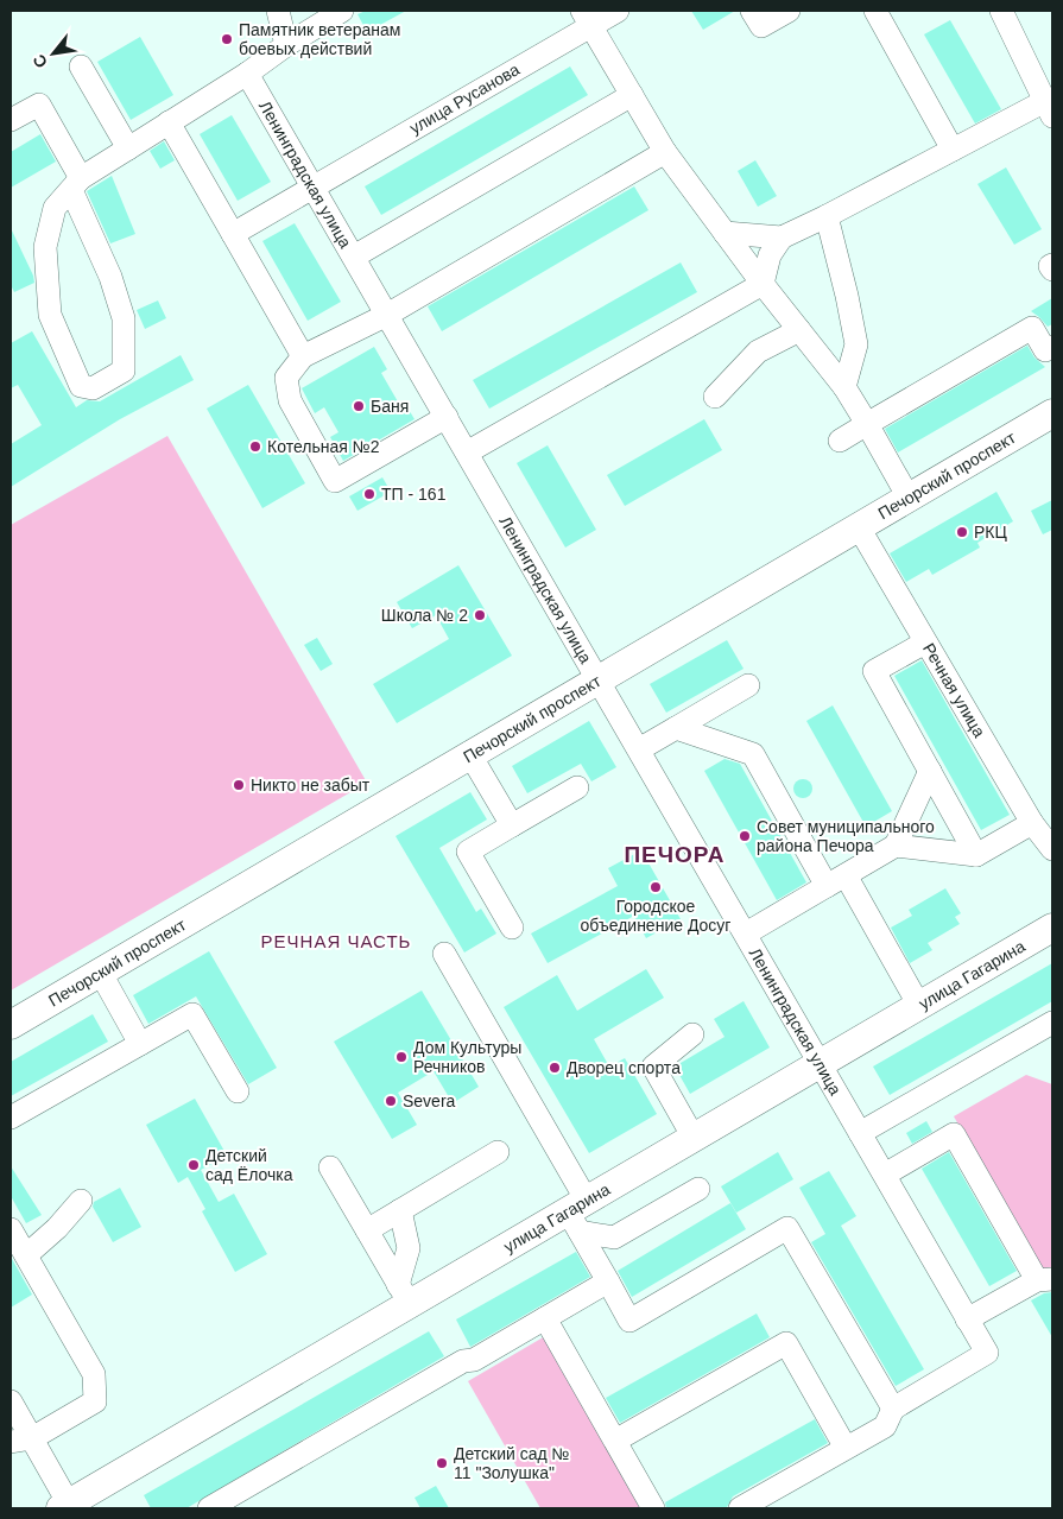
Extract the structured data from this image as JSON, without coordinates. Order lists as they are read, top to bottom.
{
  "streets": {
    "main road": ["Печорский проспект", "улица Гагарина"],
    "street": ["улица Русанова", "Ленинградская улица", "Речная улица"]
  },
  "crossings": [
    ["улица Русанова", "Ленинградская улица"],
    ["Ленинградская улица", "Печорский проспект"],
    ["Ленинградская улица", "улица Гагарина"],
    ["Печорский проспект", "Речная улица"]
  ],
  "districts": ["ПЕЧОРА", "РЕЧНАЯ ЧАСТЬ"],
  "places": [
    "Памятник ветеранам боевых действий",
    "Баня",
    "Котельная №2",
    "ТП - 161",
    "РКЦ",
    "Школа № 2",
    "Никто не забыт",
    "Совет муниципального района Печора",
    "Городское объединение Досуг",
    "Дом Культуры Речников",
    "Дворец спорта",
    "Severa",
    "Детский сад Ёлочка",
    "Детский сад № 11 \"Золушка\""
  ],
  "north": "bottom left"
}
